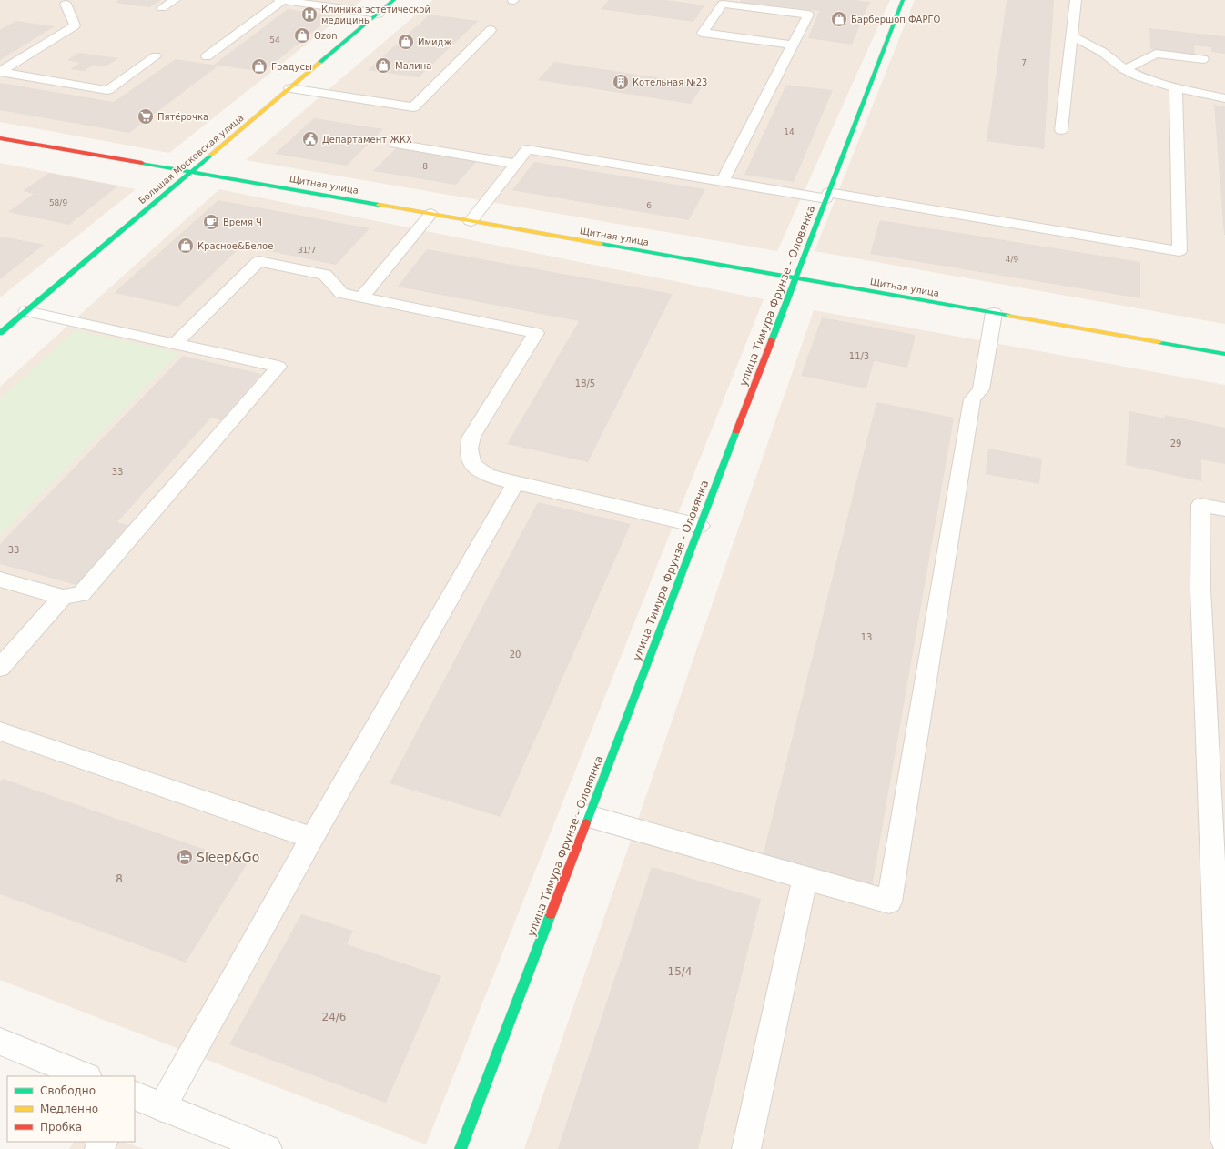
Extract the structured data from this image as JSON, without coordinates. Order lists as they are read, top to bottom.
{
  "streets": {
    "street": ["Большая Московская улица", "Щитная улица", "улица Тимура Фрунзе - Оловянка"]
  },
  "crossings": [
    ["Большая Московская улица", "Щитная улица"],
    ["Щитная улица", "улица Тимура Фрунзе - Оловянка"]
  ],
  "places": {
    "hospital": ["Клиника эстетической медицины"],
    "shop": [
      "Барбершоп ФАРГО",
      "Ozon",
      "Имидж",
      "Малина",
      "Градусы",
      "Красное&Белое"
    ],
    "building": ["Котельная №23"],
    "supermarket": ["Пятёрочка"],
    "public building": ["Департамент ЖКХ"],
    "cafe": ["Время Ч"],
    "hotel": ["Sleep&Go"]
  },
  "house_numbers": [
    "54",
    "7",
    "14",
    "8",
    "58/9",
    "6",
    "31/7",
    "4/9",
    "11/3",
    "18/5",
    "29",
    "33",
    "33",
    "13",
    "20",
    "8",
    "15/4",
    "24/6"
  ],
  "legend": ["Свободно", "Медленно", "Пробка"]
}
